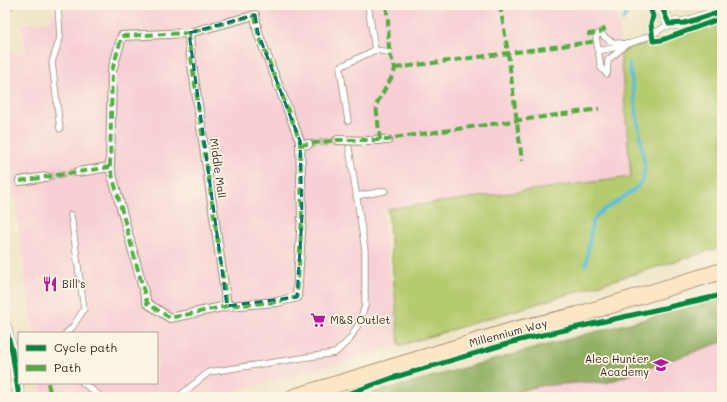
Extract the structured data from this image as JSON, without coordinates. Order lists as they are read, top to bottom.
{
  "streets": {
    "main road": ["Millennium Way"],
    "street": ["Middle Mall"]
  },
  "places": {
    "restaurant": ["Bill's"],
    "supermarket": ["M&S Outlet"],
    "school or university": ["Alec Hunter Academy"]
  },
  "legend": ["Cycle path", "Path"]
}
